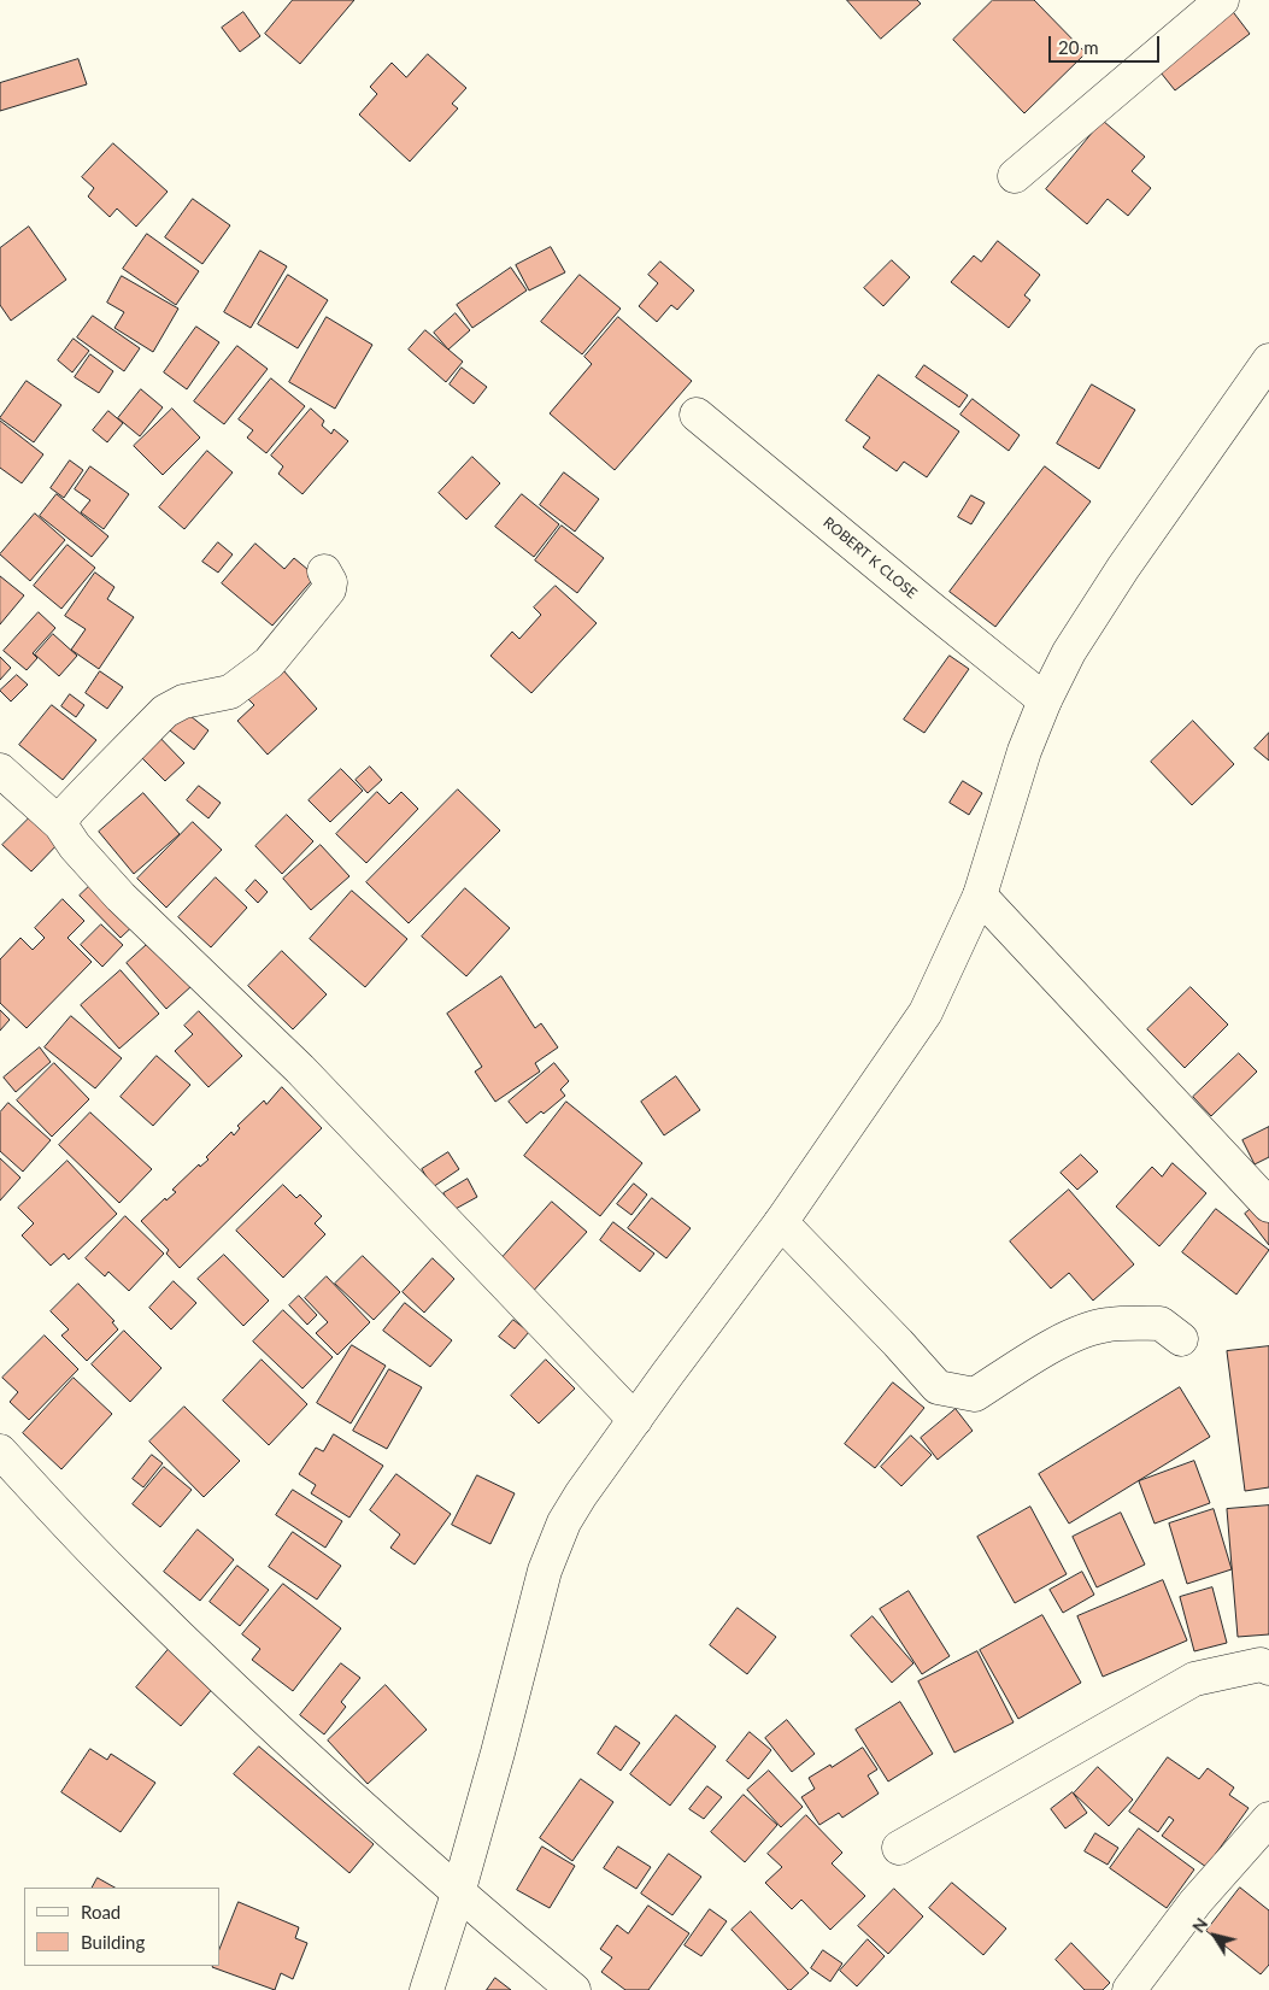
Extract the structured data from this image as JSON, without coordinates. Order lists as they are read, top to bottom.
{
  "streets": {
    "street": ["ROBERT K CLOSE"]
  },
  "legend": ["Road", "Building"],
  "scale_bar": "20 m",
  "north": "top left"
}
